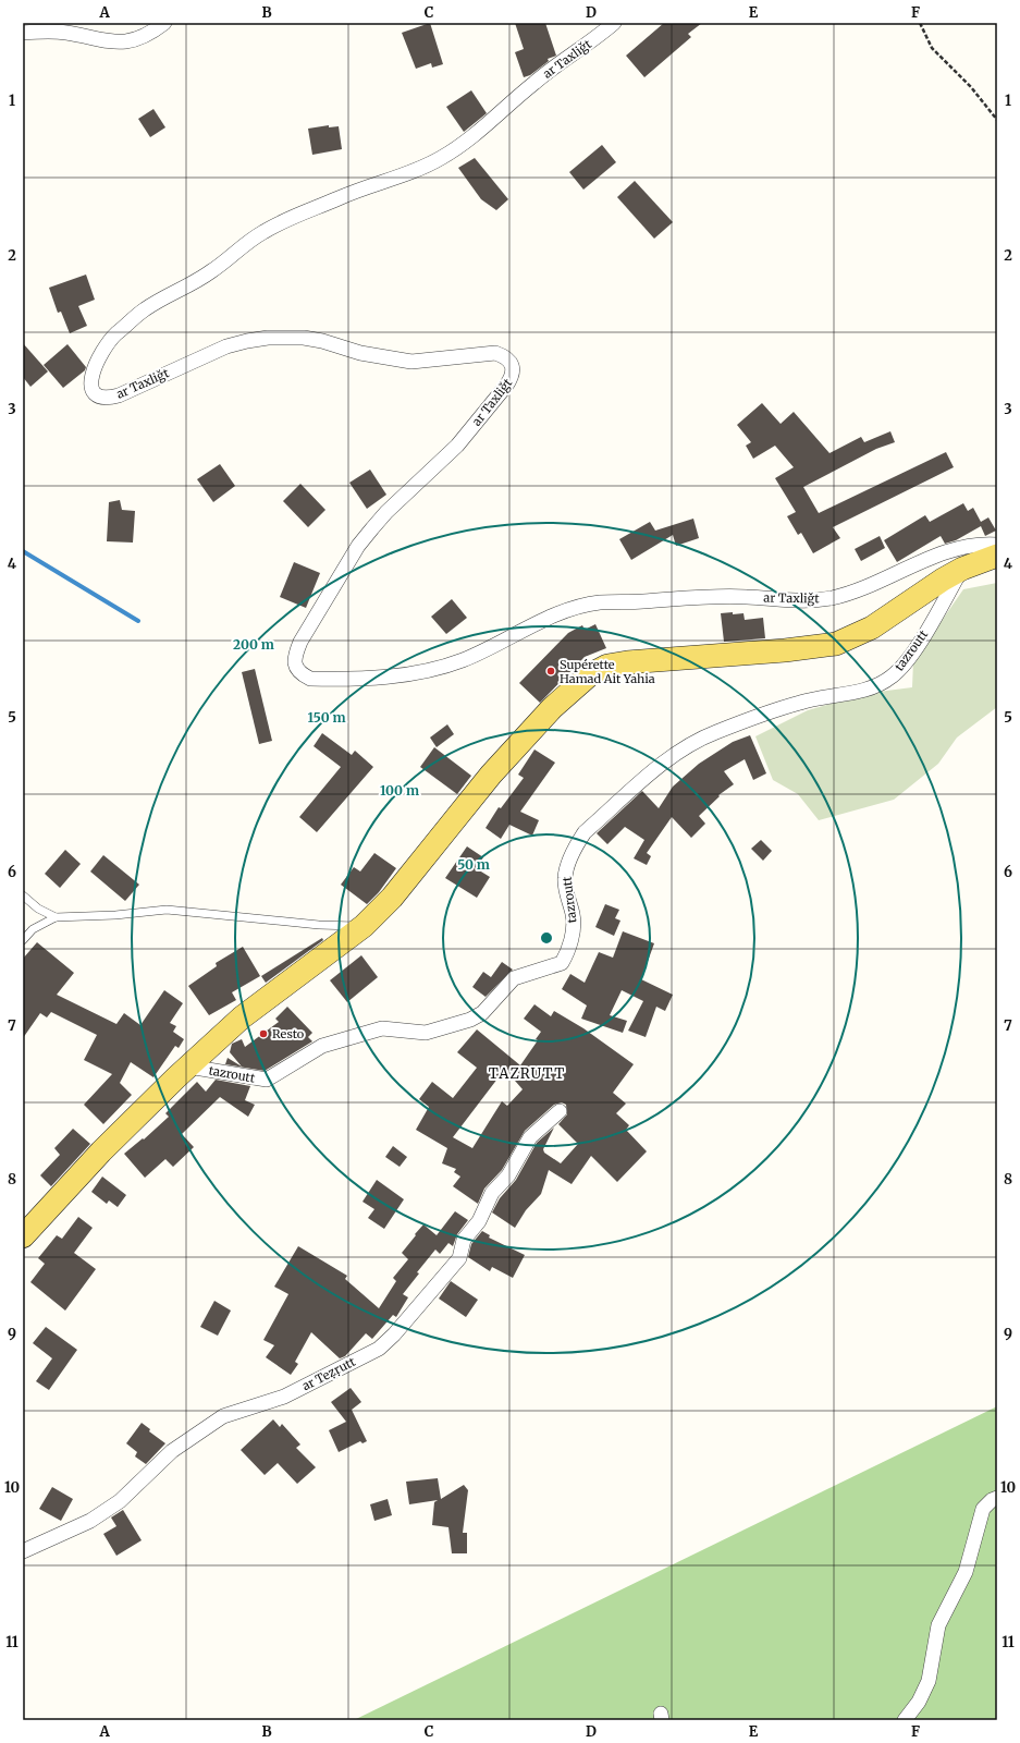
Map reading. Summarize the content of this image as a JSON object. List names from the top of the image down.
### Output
{
  "streets": {
    "street": ["ar Taxliǧt", "tazroutt", "ar Teẓṛutt"]
  },
  "districts": ["TAZRUTT"],
  "places": ["Supérette Hamad Ait Yahia", "Resto"],
  "grid": {
    "columns": [
      "A",
      "B",
      "C",
      "D",
      "E",
      "F"
    ],
    "rows": [
      "1",
      "2",
      "3",
      "4",
      "5",
      "6",
      "7",
      "8",
      "9",
      "10",
      "11"
    ]
  },
  "rings": [
    "200 m",
    "150 m",
    "100 m",
    "50 m"
  ]
}
